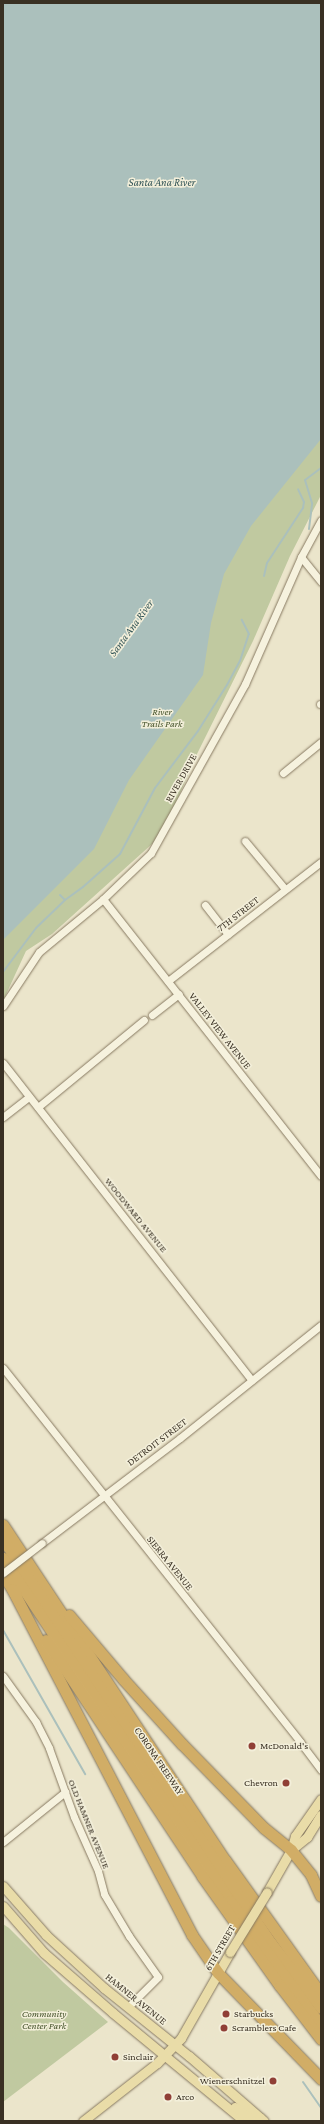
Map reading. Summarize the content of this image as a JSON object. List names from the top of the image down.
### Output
{
  "streets": {
    "highway": ["CORONA FREEWAY"],
    "main road": ["6TH STREET", "HAMNER AVENUE"],
    "street": [
      "RIVER DRIVE",
      "7TH STREET",
      "VALLEY VIEW AVENUE",
      "WOODWARD AVENUE",
      "DETROIT STREET",
      "SIERRA AVENUE",
      "OLD HAMNER AVENUE"
    ]
  },
  "crossings": [
    ["RIVER DRIVE", "VALLEY VIEW AVENUE"],
    ["7TH STREET", "VALLEY VIEW AVENUE"],
    ["WOODWARD AVENUE", "DETROIT STREET"],
    ["DETROIT STREET", "SIERRA AVENUE"],
    ["OLD HAMNER AVENUE", "HAMNER AVENUE"],
    ["6TH STREET", "HAMNER AVENUE"]
  ],
  "water": ["Santa Ana River"],
  "parks": ["River Trails Park", "Community Center Park"],
  "places": [
    "McDonald's",
    "Chevron",
    "Starbucks",
    "Scramblers Cafe",
    "Sinclair",
    "Wienerschnitzel",
    "Arco"
  ]
}
